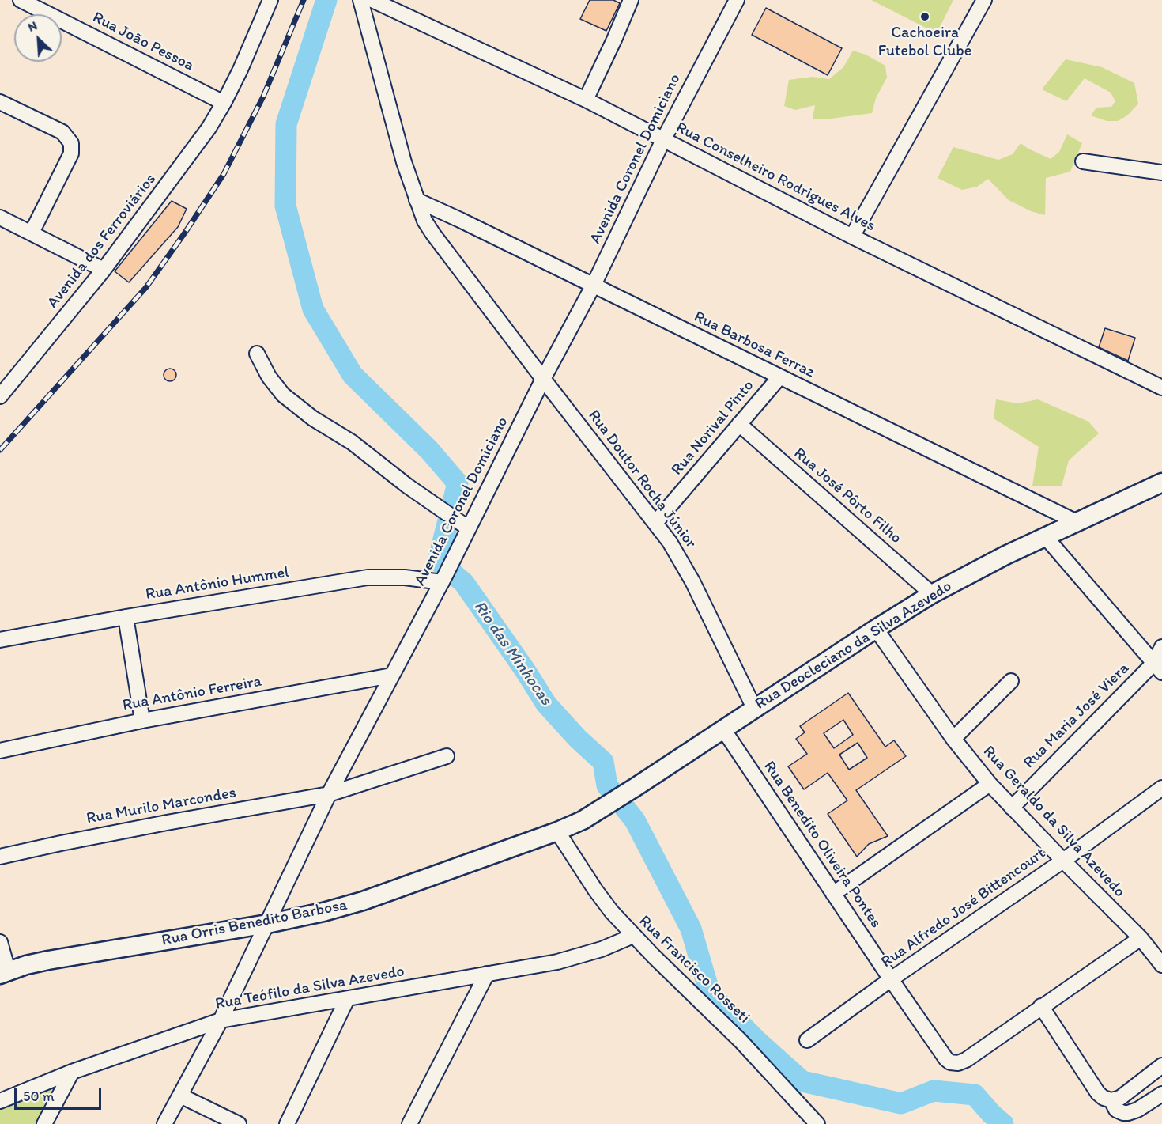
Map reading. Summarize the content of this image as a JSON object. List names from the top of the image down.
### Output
{
  "streets": {
    "main road": ["Rua Deocleciano da Silva Azevedo", "Rua Orris Benedito Barbosa"],
    "street": [
      "Rua João Pessoa",
      "Avenida Coronel Domiciano",
      "Rua Conselheiro Rodrigues Alves",
      "Avenida dos Ferroviários",
      "Rua Barbosa Ferraz",
      "Rua Norival Pinto",
      "Rua Doutor Rocha Júnior",
      "Rua José Pôrto Filho",
      "Rua Antônio Hummel",
      "Rua Antônio Ferreira",
      "Rua Maria José Viera",
      "Rua Murilo Marcondes",
      "Rua Geraldo da Silva Azevedo",
      "Rua Benedito Oliveira Pontes",
      "Rua Alfredo José Bittencourt",
      "Rua Francisco Rosseti",
      "Rua Teófilo da Silva Azevedo"
    ]
  },
  "crossings": [
    ["Rua João Pessoa", "Avenida dos Ferroviários"],
    ["Avenida Coronel Domiciano", "Rua Conselheiro Rodrigues Alves"],
    ["Avenida Coronel Domiciano", "Rua Barbosa Ferraz"],
    ["Avenida Coronel Domiciano", "Rua Doutor Rocha Júnior"],
    ["Avenida Coronel Domiciano", "Rua Antônio Hummel"],
    ["Avenida Coronel Domiciano", "Rua Antônio Ferreira"],
    ["Avenida Coronel Domiciano", "Rua Murilo Marcondes"],
    ["Avenida Coronel Domiciano", "Rua Orris Benedito Barbosa"],
    ["Avenida Coronel Domiciano", "Rua Teófilo da Silva Azevedo"],
    ["Rua Conselheiro Rodrigues Alves", "Rua Doutor Rocha Júnior"],
    ["Rua Barbosa Ferraz", "Rua Norival Pinto"],
    ["Rua Barbosa Ferraz", "Rua Doutor Rocha Júnior"],
    ["Rua Barbosa Ferraz", "Rua Deocleciano da Silva Azevedo"],
    ["Rua Norival Pinto", "Rua Doutor Rocha Júnior"],
    ["Rua Norival Pinto", "Rua José Pôrto Filho"],
    ["Rua Doutor Rocha Júnior", "Rua Deocleciano da Silva Azevedo"],
    ["Rua José Pôrto Filho", "Rua Deocleciano da Silva Azevedo"],
    ["Rua Deocleciano da Silva Azevedo", "Rua Geraldo da Silva Azevedo"],
    ["Rua Deocleciano da Silva Azevedo", "Rua Benedito Oliveira Pontes"],
    ["Rua Deocleciano da Silva Azevedo", "Rua Orris Benedito Barbosa"],
    ["Rua Deocleciano da Silva Azevedo", "Rua Francisco Rosseti"],
    ["Rua Maria José Viera", "Rua Geraldo da Silva Azevedo"],
    ["Rua Geraldo da Silva Azevedo", "Rua Alfredo José Bittencourt"],
    ["Rua Benedito Oliveira Pontes", "Rua Alfredo José Bittencourt"],
    ["Rua Orris Benedito Barbosa", "Rua Francisco Rosseti"],
    ["Rua Francisco Rosseti", "Rua Teófilo da Silva Azevedo"]
  ],
  "water": ["Rio das Minhocas"],
  "places": ["Cachoeira Futebol Clube"],
  "scale_bar": "50 m",
  "north": "top left"
}
